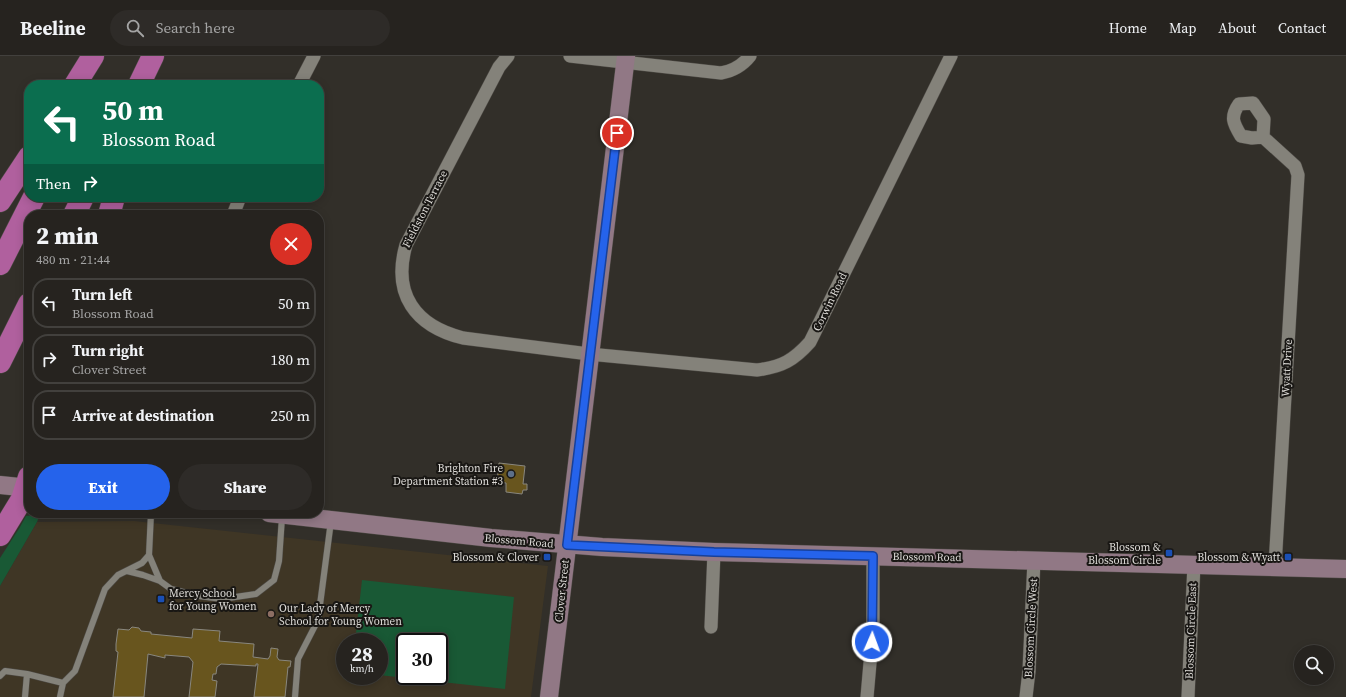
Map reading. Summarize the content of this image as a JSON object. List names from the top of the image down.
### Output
{
  "streets": {
    "street": [
      "Fieldston Terrace",
      "Corwin Road",
      "Wyatt Drive",
      "Blossom Road",
      "Clover Street",
      "Blossom Circle West",
      "Blossom Circle East"
    ]
  },
  "crossings": [
    ["Fieldston Terrace", "Corwin Road"],
    ["Fieldston Terrace", "Clover Street"],
    ["Corwin Road", "Clover Street"],
    ["Wyatt Drive", "Blossom Road"],
    ["Blossom Road", "Clover Street"],
    ["Blossom Road", "Blossom Circle West"],
    ["Blossom Road", "Blossom Circle East"]
  ],
  "places": {
    "other": ["Brighton Fire Department Station #3", "Our Lady of Mercy School for Young Women"],
    "transit": [
      "Blossom & Blossom Circle",
      "Blossom & Clover",
      "Blossom & Wyatt",
      "Mercy School for Young Women"
    ]
  },
  "page": {
    "header": "Beeline",
    "search": "Search here",
    "nav": [
      "Home",
      "Map",
      "About",
      "Contact"
    ],
    "turn": ["50 m", "Blossom Road"],
    "then": "Then",
    "heading": ["2 min", "480 m · 21:44"],
    "list": [
      {
        "name": "Turn left",
        "note": "Blossom Road",
        "value": "50 m"
      },
      {
        "name": "Turn right",
        "note": "Clover Street",
        "value": "180 m"
      },
      {
        "name": "Arrive at destination",
        "value": "250 m"
      }
    ],
    "buttons": ["Exit", "Share"],
    "speed": "28 km/h",
    "limit": "30"
  }
}
